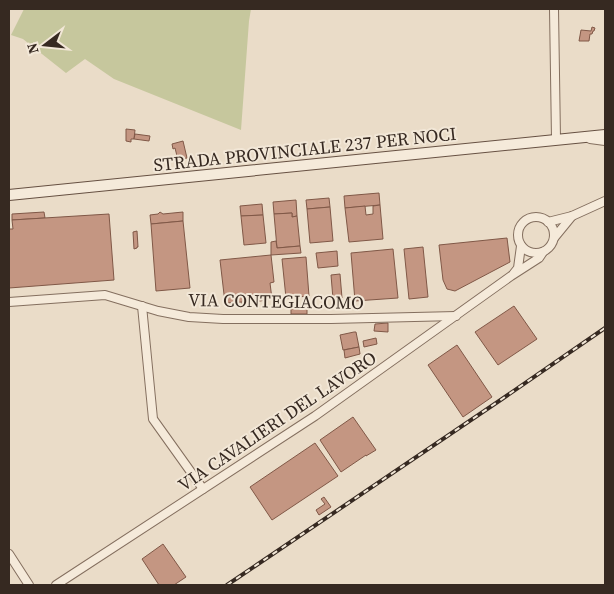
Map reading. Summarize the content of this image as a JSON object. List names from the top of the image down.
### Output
{
  "streets": {
    "main road": ["STRADA PROVINCIALE 237 PER NOCI"],
    "street": ["VIA CONTEGIACOMO", "VIA CAVALIERI DEL LAVORO"]
  },
  "crossings": [
    ["VIA CONTEGIACOMO", "VIA CAVALIERI DEL LAVORO"]
  ],
  "north": "left"
}
